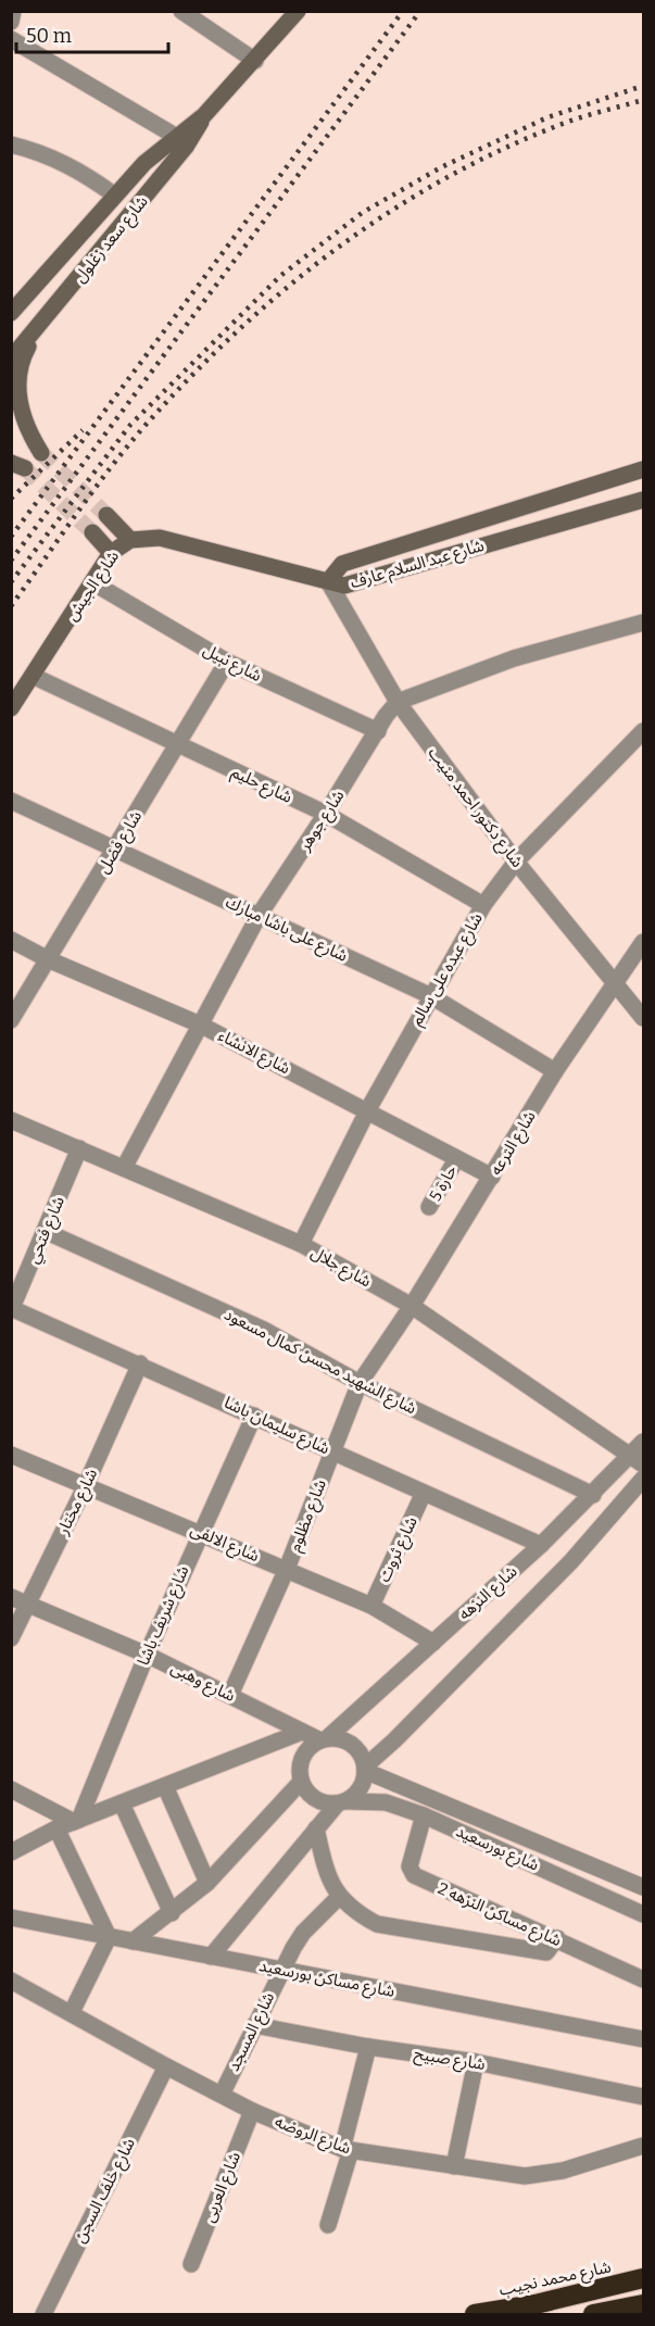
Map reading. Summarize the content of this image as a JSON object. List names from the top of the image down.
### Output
{
  "streets": {
    "highway": ["شارع محمد نجيب"],
    "main road": ["شارع سعد زغلول", "شارع عبد السلام عارف", "شارع الجيش"],
    "street": [
      "شارع نبيل",
      "شارع حليم",
      "شارع دكتور احمد منيب",
      "شارع جوهر",
      "شارع فضل",
      "شارع على باشا مبارك",
      "شارع عبده على سالم",
      "شارع الانشاء",
      "شارع الترعه",
      "حارة 5",
      "شارع فتحي",
      "شارع جلال",
      "شارع الشهيد محسن كمال مسعود",
      "شارع سليمان باشا",
      "شارع مختار",
      "شارع مظلوم",
      "شارع الالفى",
      "شارع ثروت",
      "شارع النزهه",
      "شارع شريف باشا",
      "شارع وهبى",
      "شارع بورسعيد",
      "شارع مساكن النزهه 2",
      "شارع مساكن بورسعيد",
      "شارع المسجد",
      "شارع صبيح",
      "شارع الروضه",
      "شارع العربى",
      "شارع خلف السجن"
    ]
  },
  "crossings": [
    ["شارع عبد السلام عارف", "شارع الجيش"],
    ["شارع عبد السلام عارف", "شارع دكتور احمد منيب"],
    ["شارع الجيش", "شارع نبيل"],
    ["شارع الجيش", "شارع حليم"],
    ["شارع الجيش", "شارع دكتور احمد منيب"],
    ["شارع نبيل", "شارع جوهر"],
    ["شارع نبيل", "شارع فضل"],
    ["شارع حليم", "شارع جوهر"],
    ["شارع حليم", "شارع فضل"],
    ["شارع حليم", "شارع عبده على سالم"],
    ["شارع دكتور احمد منيب", "شارع جوهر"],
    ["شارع دكتور احمد منيب", "شارع عبده على سالم"],
    ["شارع دكتور احمد منيب", "شارع الترعه"],
    ["شارع جوهر", "شارع على باشا مبارك"],
    ["شارع جوهر", "شارع الانشاء"],
    ["شارع جوهر", "شارع جلال"],
    ["شارع فضل", "شارع على باشا مبارك"],
    ["شارع فضل", "شارع الانشاء"],
    ["شارع على باشا مبارك", "شارع عبده على سالم"],
    ["شارع على باشا مبارك", "شارع الترعه"],
    ["شارع عبده على سالم", "شارع الانشاء"],
    ["شارع عبده على سالم", "شارع جلال"],
    ["شارع الانشاء", "شارع الترعه"],
    ["شارع الانشاء", "حارة 5"],
    ["شارع الترعه", "شارع جلال"],
    ["شارع الترعه", "شارع مظلوم"],
    ["شارع فتحي", "شارع جلال"],
    ["شارع فتحي", "شارع الشهيد محسن كمال مسعود"],
    ["شارع فتحي", "شارع سليمان باشا"],
    ["شارع جلال", "شارع مظلوم"],
    ["شارع جلال", "شارع النزهه"],
    ["شارع الشهيد محسن كمال مسعود", "شارع مظلوم"],
    ["شارع الشهيد محسن كمال مسعود", "شارع النزهه"],
    ["شارع سليمان باشا", "شارع مختار"],
    ["شارع سليمان باشا", "شارع مظلوم"],
    ["شارع سليمان باشا", "شارع ثروت"],
    ["شارع سليمان باشا", "شارع النزهه"],
    ["شارع سليمان باشا", "شارع شريف باشا"],
    ["شارع مختار", "شارع الالفى"],
    ["شارع مختار", "شارع وهبى"],
    ["شارع مظلوم", "شارع الالفى"],
    ["شارع مظلوم", "شارع وهبى"],
    ["شارع الالفى", "شارع ثروت"],
    ["شارع الالفى", "شارع النزهه"],
    ["شارع الالفى", "شارع شريف باشا"],
    ["شارع النزهه", "شارع وهبى"],
    ["شارع النزهه", "شارع بورسعيد"],
    ["شارع شريف باشا", "شارع وهبى"],
    ["شارع وهبى", "شارع بورسعيد"],
    ["شارع بورسعيد", "شارع مساكن النزهه 2"],
    ["شارع مساكن بورسعيد", "شارع المسجد"],
    ["شارع المسجد", "شارع صبيح"],
    ["شارع المسجد", "شارع الروضه"],
    ["شارع الروضه", "شارع العربى"],
    ["شارع الروضه", "شارع خلف السجن"]
  ],
  "scale_bar": "50 m"
}
